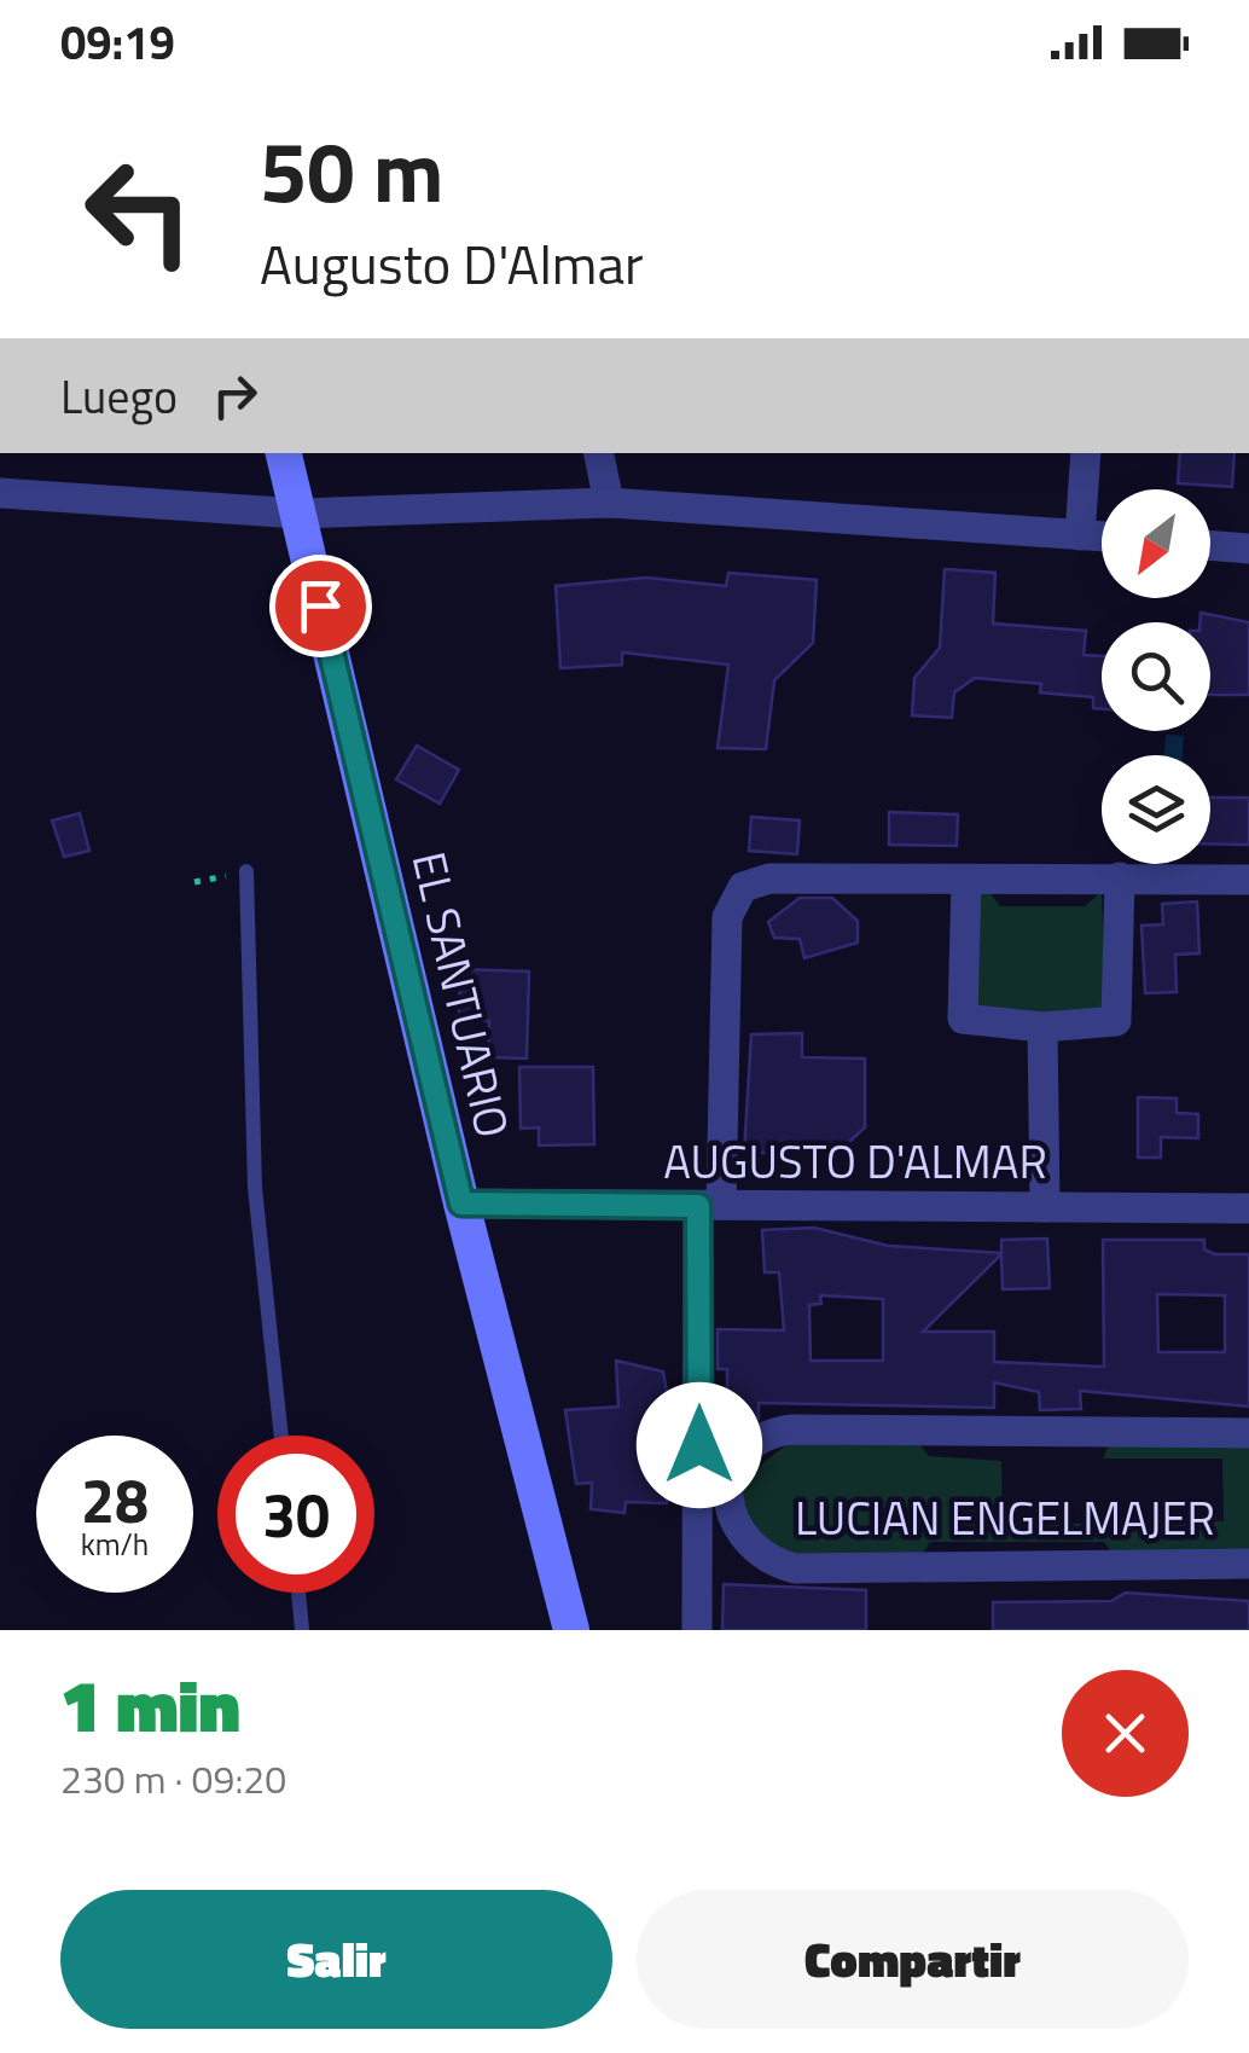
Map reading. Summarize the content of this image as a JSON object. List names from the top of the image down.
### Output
{
  "streets": {
    "street": ["EL SANTUARIO", "AUGUSTO D'ALMAR", "LUCIAN ENGELMAJER"]
  },
  "crossings": [
    ["EL SANTUARIO", "AUGUSTO D'ALMAR"]
  ],
  "north": "bottom left",
  "page": {
    "status": "09:19",
    "turn": ["50 m", "Augusto D'Almar"],
    "then": "Luego",
    "speed": "28 km/h",
    "limit": "30",
    "heading": ["1 min", "230 m · 09:20"],
    "buttons": ["Salir", "Compartir"]
  }
}
